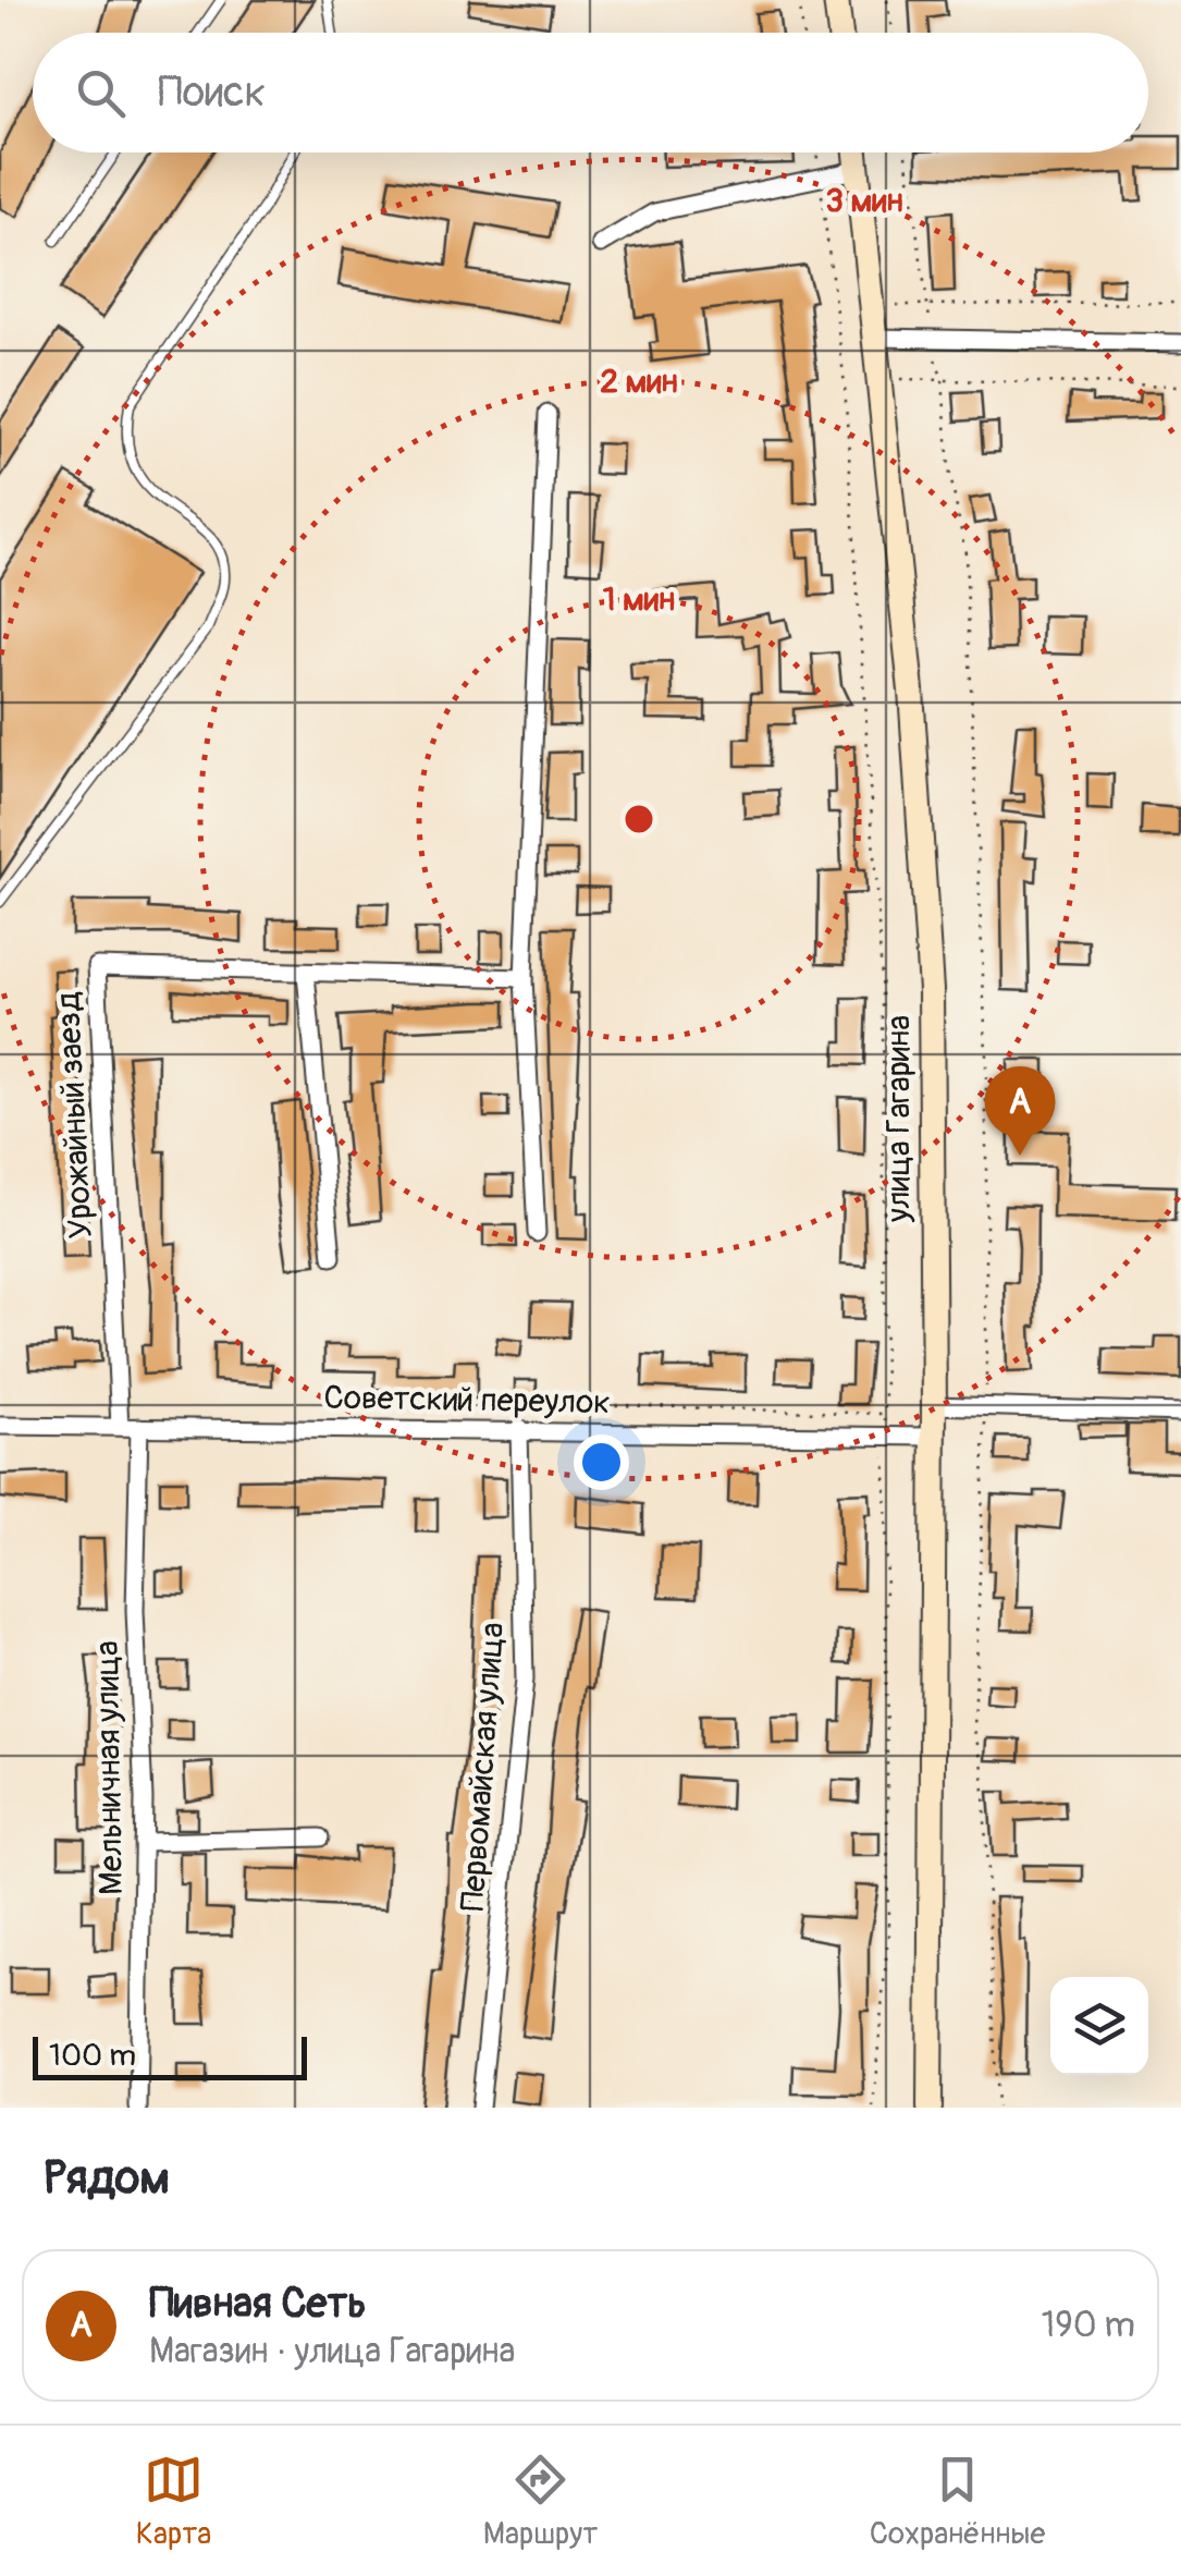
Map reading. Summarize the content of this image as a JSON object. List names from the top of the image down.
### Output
{
  "streets": {
    "main road": ["улица Гагарина"],
    "street": [
      "Урожайный заезд",
      "Советский переулок",
      "Первомайская улица",
      "Мельничная улица"
    ]
  },
  "crossings": [
    ["Урожайный заезд", "Советский переулок"],
    ["улица Гагарина", "Советский переулок"],
    ["Советский переулок", "Первомайская улица"],
    ["Советский переулок", "Мельничная улица"]
  ],
  "scale_bar": "100 m",
  "page": {
    "search": "Поиск",
    "pins": "A",
    "scale": "100 m",
    "heading": "Рядом",
    "list": [
      {
        "mark": "A",
        "name": "Пивная Сеть",
        "note": "Магазин · улица Гагарина",
        "value": "190 m"
      }
    ],
    "nav": ["Карта", "Маршрут", "Сохранённые"]
  },
  "rings": ["3 мин", "2 мин", "1 мин"]
}
